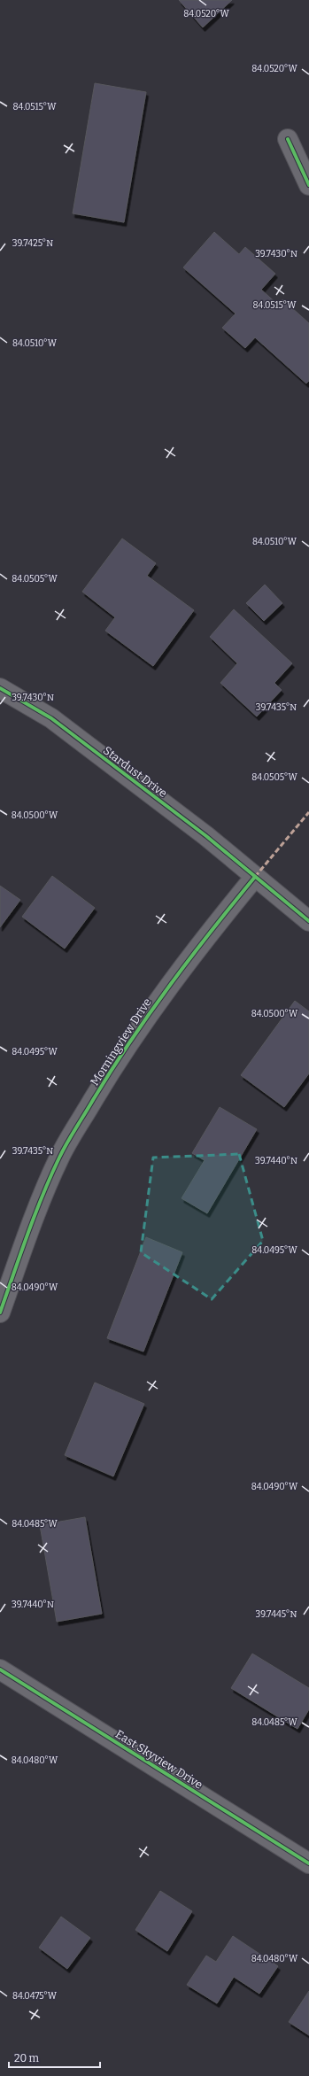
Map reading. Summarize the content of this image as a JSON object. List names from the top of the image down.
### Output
{
  "streets": {
    "street": ["Stardust Drive", "Morningview Drive", "East Skyview Drive"]
  },
  "crossings": [
    ["Stardust Drive", "Morningview Drive"]
  ],
  "scale_bar": "20 m",
  "coordinates": [
    "84.0520°W",
    "84.0515°W",
    "39.7425°N",
    "39.7430°N",
    "84.0510°W",
    "84.0505°W",
    "39.7435°N",
    "84.0500°W",
    "84.0495°W",
    "39.7440°N",
    "84.0490°W",
    "84.0485°W",
    "39.7445°N",
    "84.0480°W",
    "84.0475°W"
  ]
}
